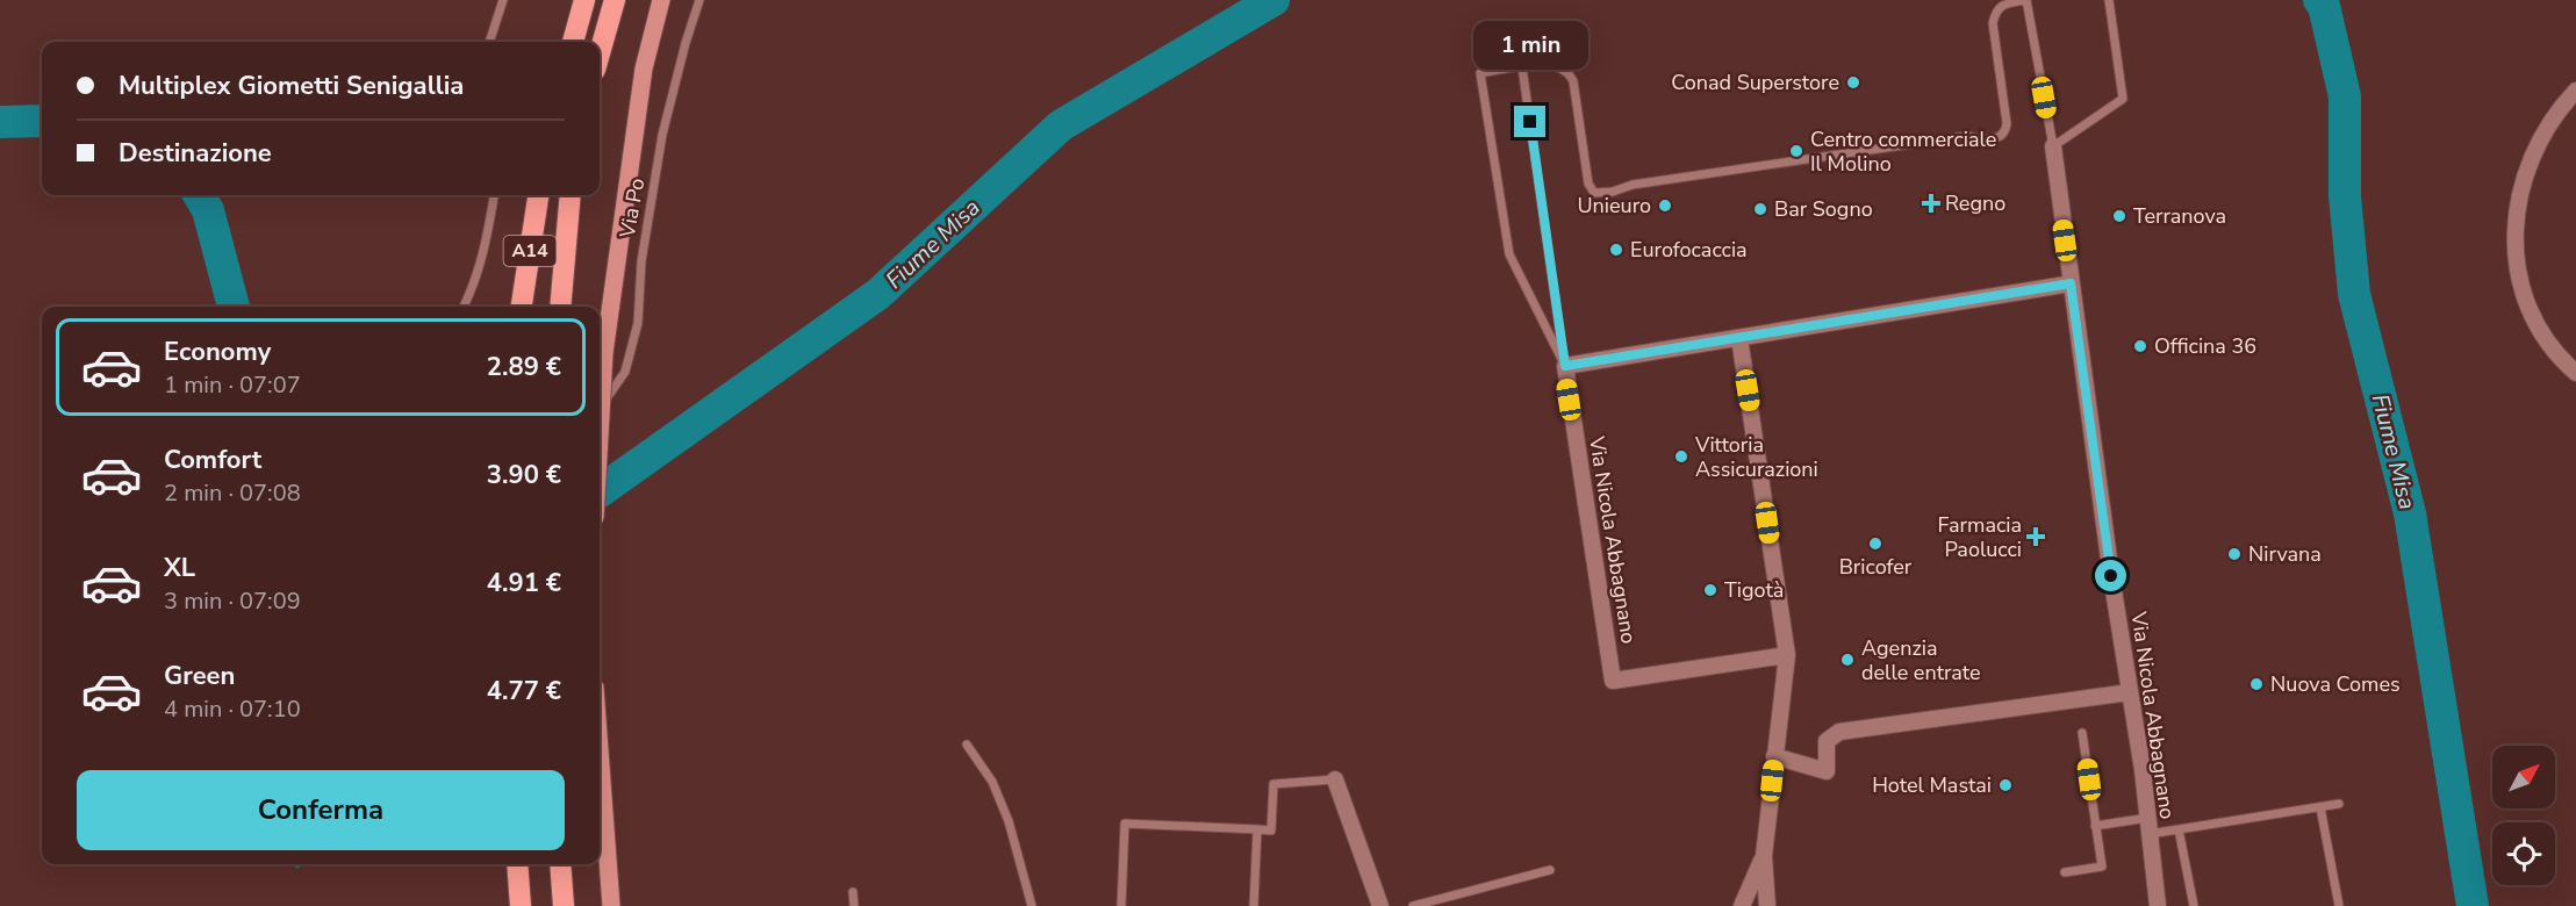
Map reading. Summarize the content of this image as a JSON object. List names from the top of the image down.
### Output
{
  "streets": {
    "highway": ["A14"],
    "street": ["Via Nicola Abbagnano"],
    "lane": ["Via Po"]
  },
  "water": ["Fiume Misa"],
  "places": {
    "other": [
      "Conad Superstore",
      "Centro commerciale Il Molino",
      "Unieuro",
      "Bar Sogno",
      "Terranova",
      "Eurofocaccia",
      "Officina 36",
      "Vittoria Assicurazioni",
      "Bricofer",
      "Nirvana",
      "Tigotà",
      "Agenzia delle entrate",
      "Nuova Comes",
      "Hotel Mastai"
    ],
    "health": ["Regno", "Farmacia Paolucci"]
  },
  "north": "top right",
  "page": {
    "bubble": "1 min",
    "banner": ["Multiplex Giometti Senigallia", "Destinazione"],
    "list": [
      {
        "name": "Economy",
        "note": "1 min · 07:07",
        "value": "2.89 €"
      },
      {
        "name": "Comfort",
        "note": "2 min · 07:08",
        "value": "3.90 €"
      },
      {
        "name": "XL",
        "note": "3 min · 07:09",
        "value": "4.91 €"
      },
      {
        "name": "Green",
        "note": "4 min · 07:10",
        "value": "4.77 €"
      }
    ],
    "buttons": "Conferma"
  }
}
